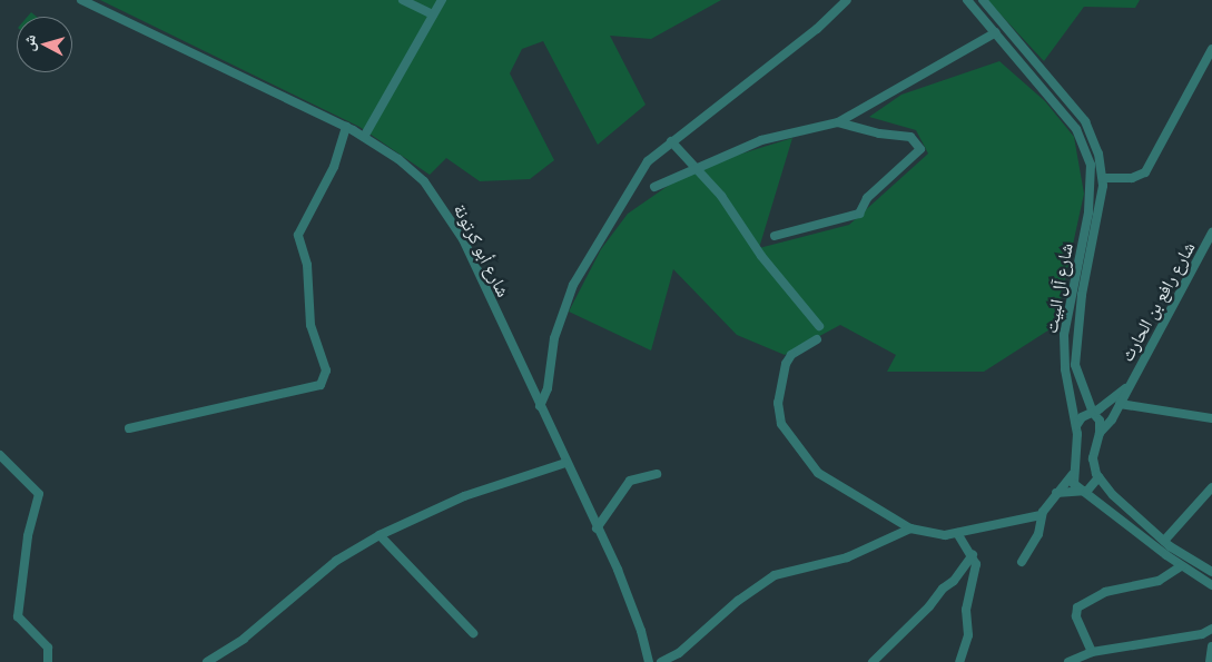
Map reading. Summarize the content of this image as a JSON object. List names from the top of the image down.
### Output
{
  "streets": {
    "street": ["شارع أبو كرتونة", "شارع آل البيت", "شارع رافع بن الحارث"]
  },
  "crossings": [
    ["شارع آل البيت", "شارع رافع بن الحارث"]
  ],
  "north": "left"
}
